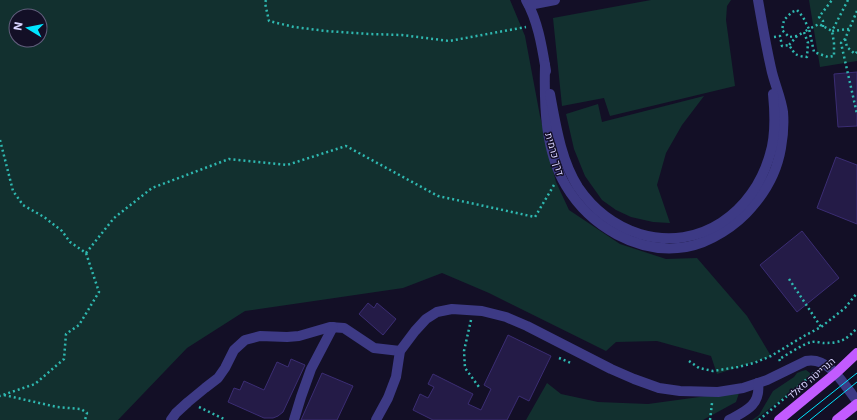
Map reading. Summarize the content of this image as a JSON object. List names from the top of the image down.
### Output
{
  "streets": {
    "main road": ["הנרייטה סאלד"],
    "street": ["דרך כרמית"]
  },
  "north": "left"
}
